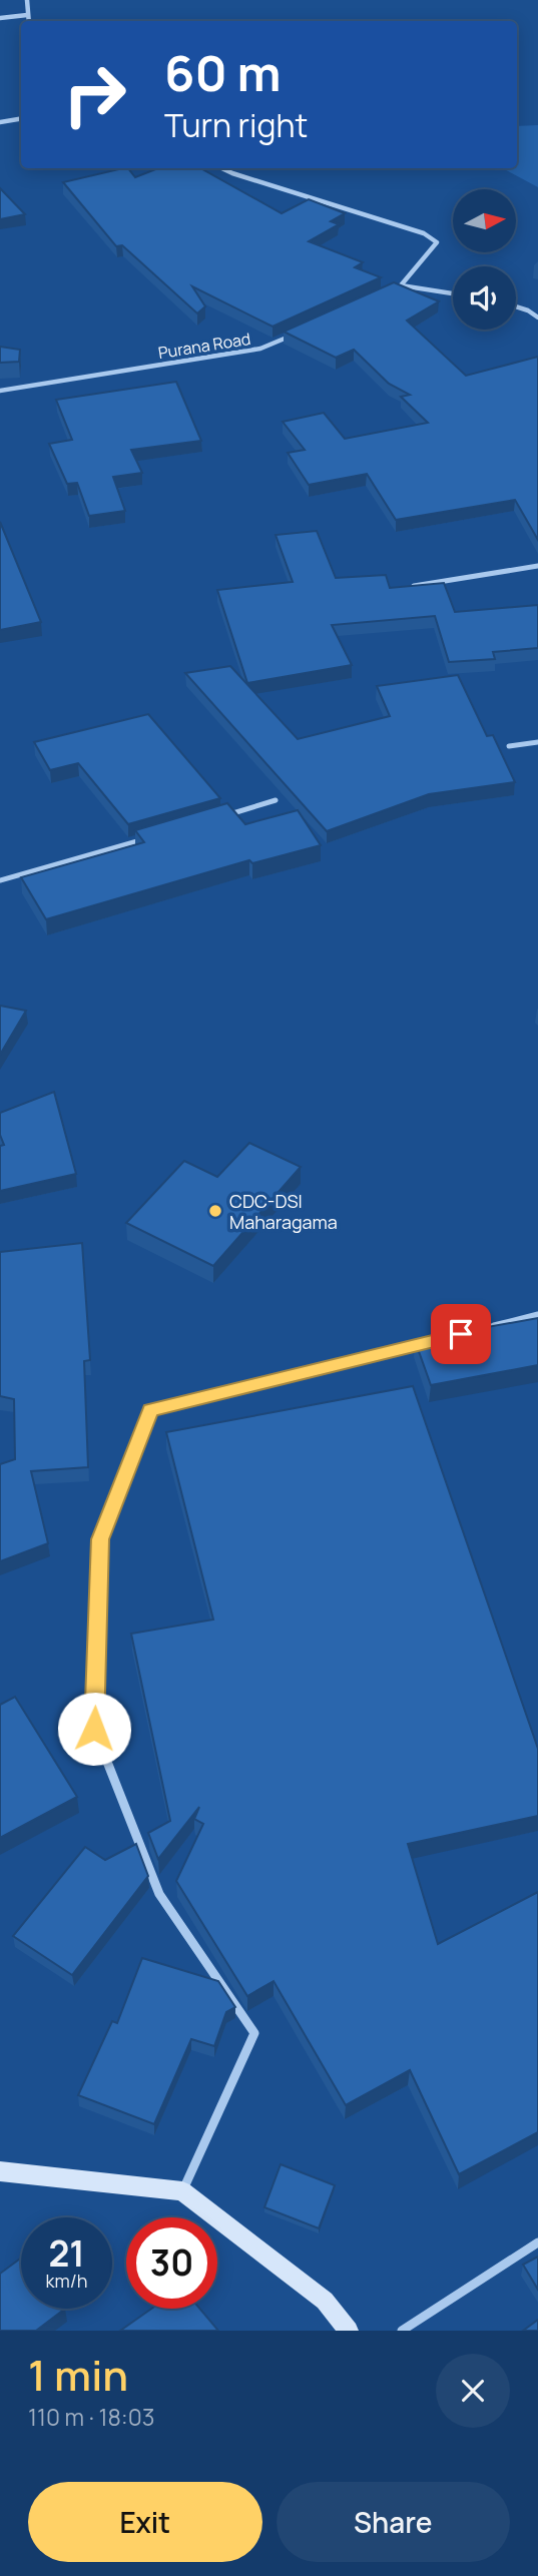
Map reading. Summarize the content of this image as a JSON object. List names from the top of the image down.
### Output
{
  "streets": {
    "street": ["Purana Road"]
  },
  "places": ["CDC-DSI Maharagama"],
  "north": "right",
  "page": {
    "turn": ["60 m", "Turn right"],
    "speed": "21 km/h",
    "limit": "30",
    "heading": ["1 min", "110 m · 18:03"],
    "buttons": ["Exit", "Share"]
  }
}
